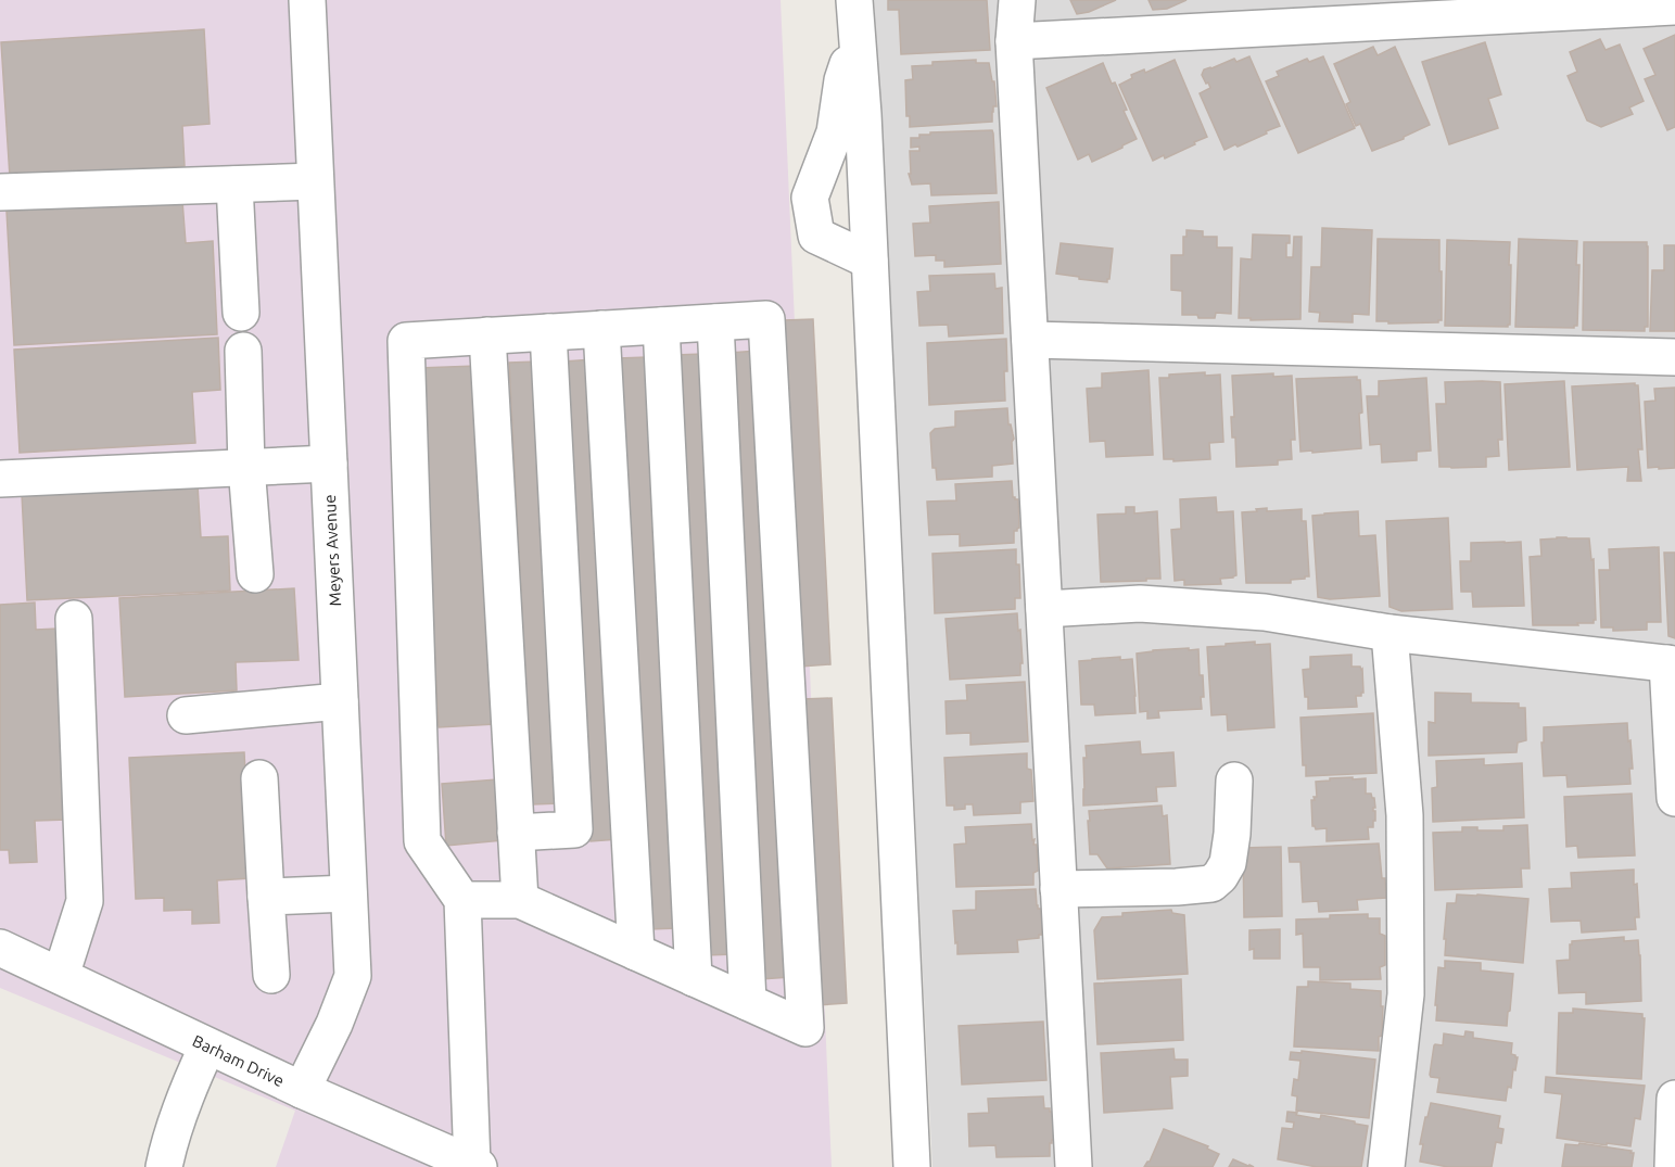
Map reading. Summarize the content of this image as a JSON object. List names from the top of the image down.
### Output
{
  "streets": {
    "street": ["Meyers Avenue", "Barham Drive"]
  },
  "crossings": [
    ["Meyers Avenue", "Barham Drive"]
  ]
}
